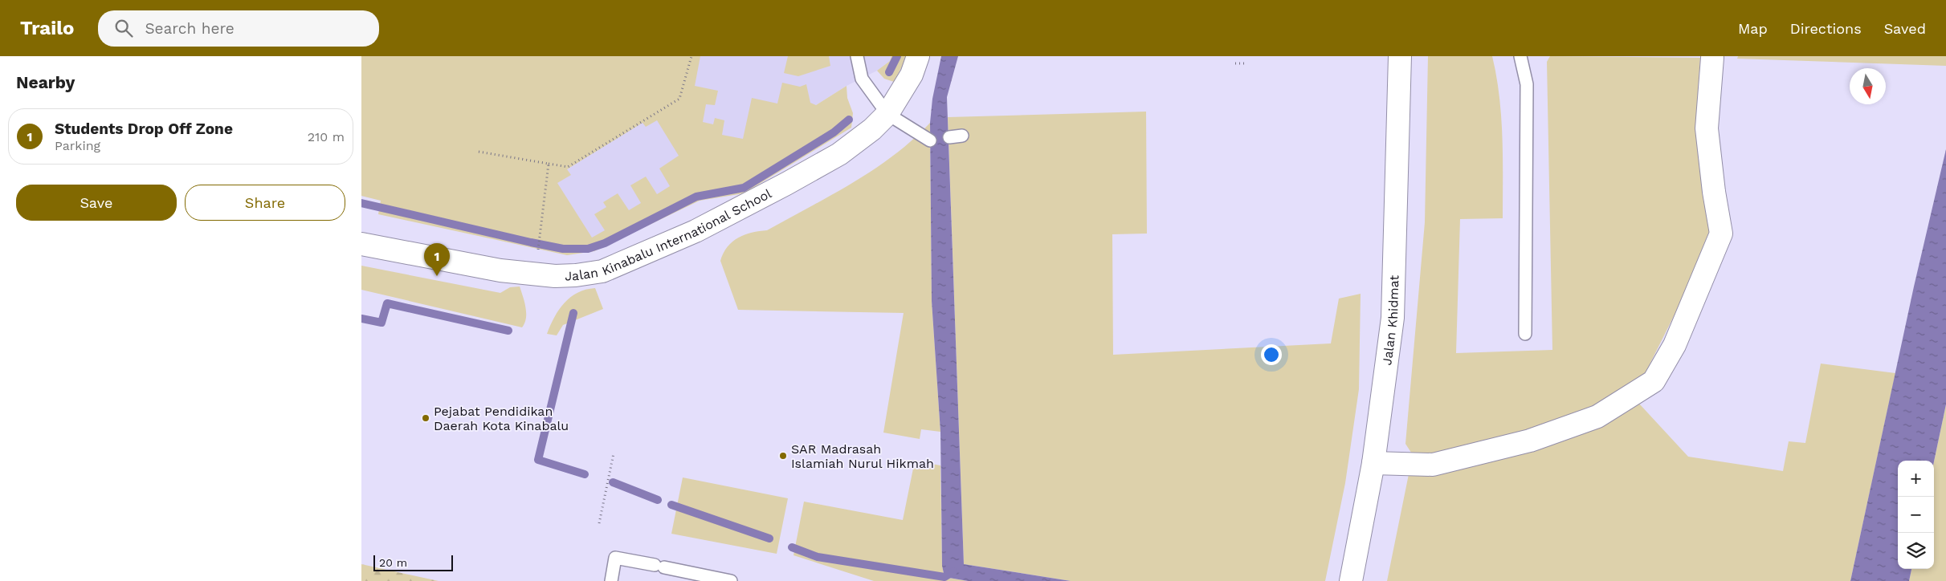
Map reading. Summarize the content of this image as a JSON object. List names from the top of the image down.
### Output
{
  "streets": {
    "street": ["Jalan Kinabalu International School", "Jalan Khidmat"]
  },
  "places": ["Pejabat Pendidikan Daerah Kota Kinabalu", "SAR Madrasah Islamiah Nurul Hikmah"],
  "scale_bar": "20 m",
  "north": "bottom",
  "page": {
    "header": "Trailo",
    "search": "Search here",
    "nav": ["Map", "Directions", "Saved"],
    "heading": "Nearby",
    "list": [
      {
        "mark": "1",
        "name": "Students Drop Off Zone",
        "note": "Parking",
        "value": "210 m"
      }
    ],
    "buttons": ["Save", "Share"],
    "pins": "1",
    "map_buttons": ["+", "−"],
    "scale": "20 m"
  }
}
